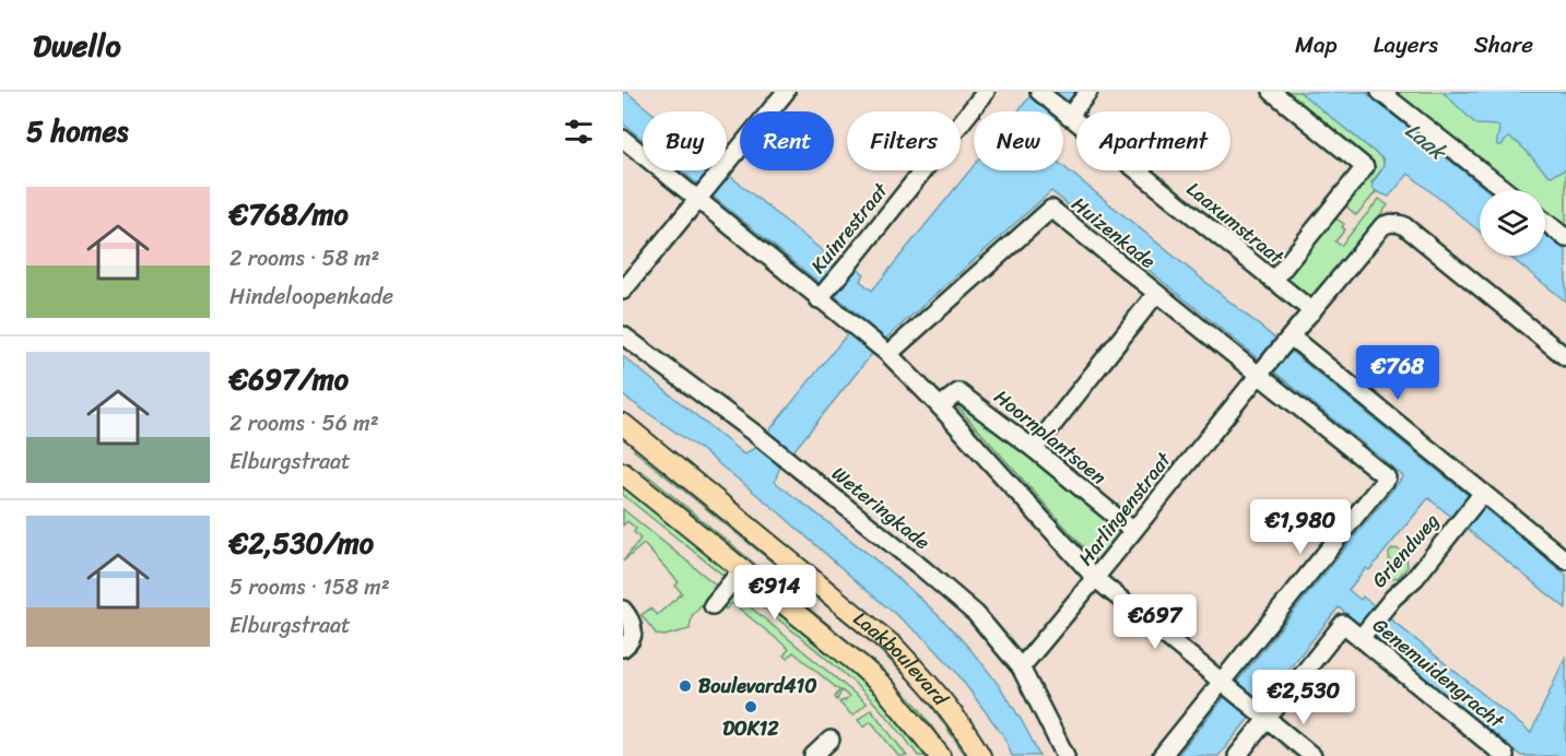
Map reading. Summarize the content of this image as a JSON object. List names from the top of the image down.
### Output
{
  "streets": {
    "main road": ["Laakboulevard"],
    "street": [
      "Laaxumstraat",
      "Kuinrestraat",
      "Huizenkade",
      "Hoornplantsoen",
      "Weteringkade",
      "Harlingenstraat",
      "Griendweg",
      "Genemuidengracht"
    ]
  },
  "crossings": [
    ["Laaxumstraat", "Harlingenstraat"],
    ["Huizenkade", "Harlingenstraat"],
    ["Hoornplantsoen", "Harlingenstraat"],
    ["Weteringkade", "Harlingenstraat"],
    ["Griendweg", "Genemuidengracht"]
  ],
  "water": ["Laak"],
  "places": ["Boulevard410", "DOK12"],
  "page": {
    "header": "Dwello",
    "nav": ["Map", "Layers", "Share"],
    "heading": "5 homes",
    "chip": [
      "Buy",
      "Rent",
      "Filters",
      "New",
      "Apartment"
    ],
    "list": [
      {
        "name": "€768/mo",
        "note": "2 rooms · 58 m² · Hindeloopenkade"
      },
      {
        "name": "€697/mo",
        "note": "2 rooms · 56 m² · Elburgstraat"
      },
      {
        "name": "€2,530/mo",
        "note": "5 rooms · 158 m² · Elburgstraat"
      }
    ],
    "price": [
      "€768",
      "€1,980",
      "€914",
      "€697",
      "€2,530"
    ]
  }
}
